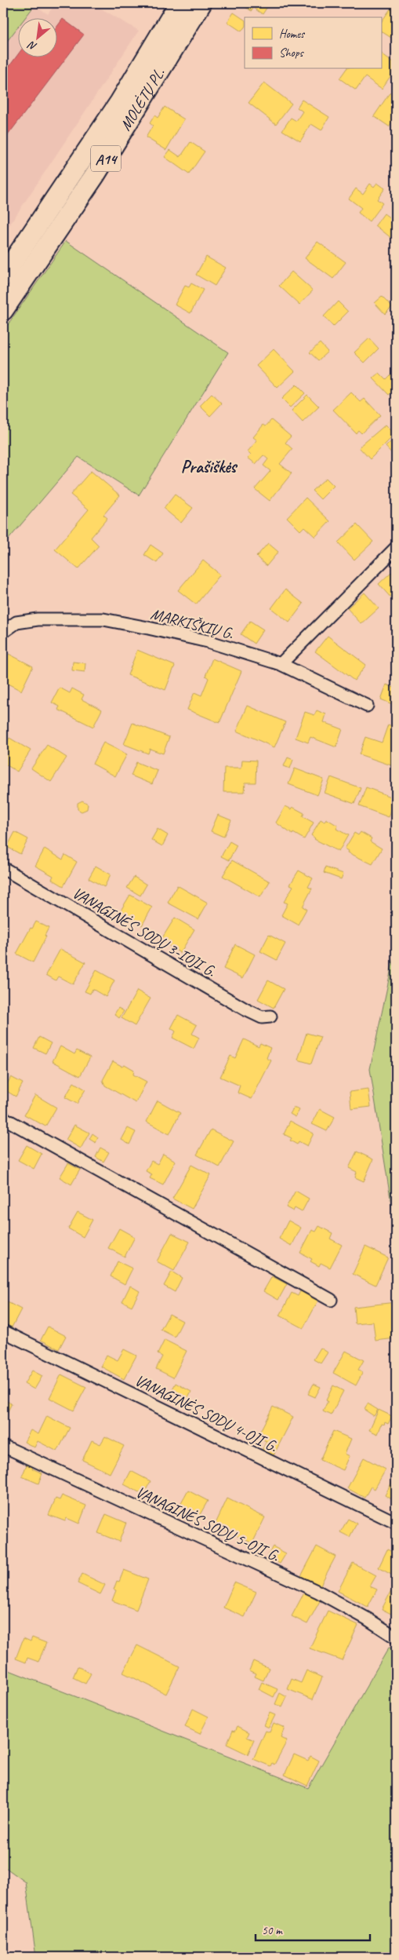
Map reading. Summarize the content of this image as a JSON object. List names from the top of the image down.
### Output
{
  "streets": {
    "highway": ["MOLĖTŲ PL.", "A14"],
    "street": [
      "MARKIŠKIŲ G.",
      "VANAGINĖS SODŲ 3-IOJI G.",
      "VANAGINĖS SODŲ 4-OJI G.",
      "VANAGINĖS SODŲ 5-OJI G."
    ]
  },
  "districts": ["Prašiškės"],
  "legend": ["Homes", "Shops"],
  "scale_bar": "50 m",
  "north": "bottom left"
}
